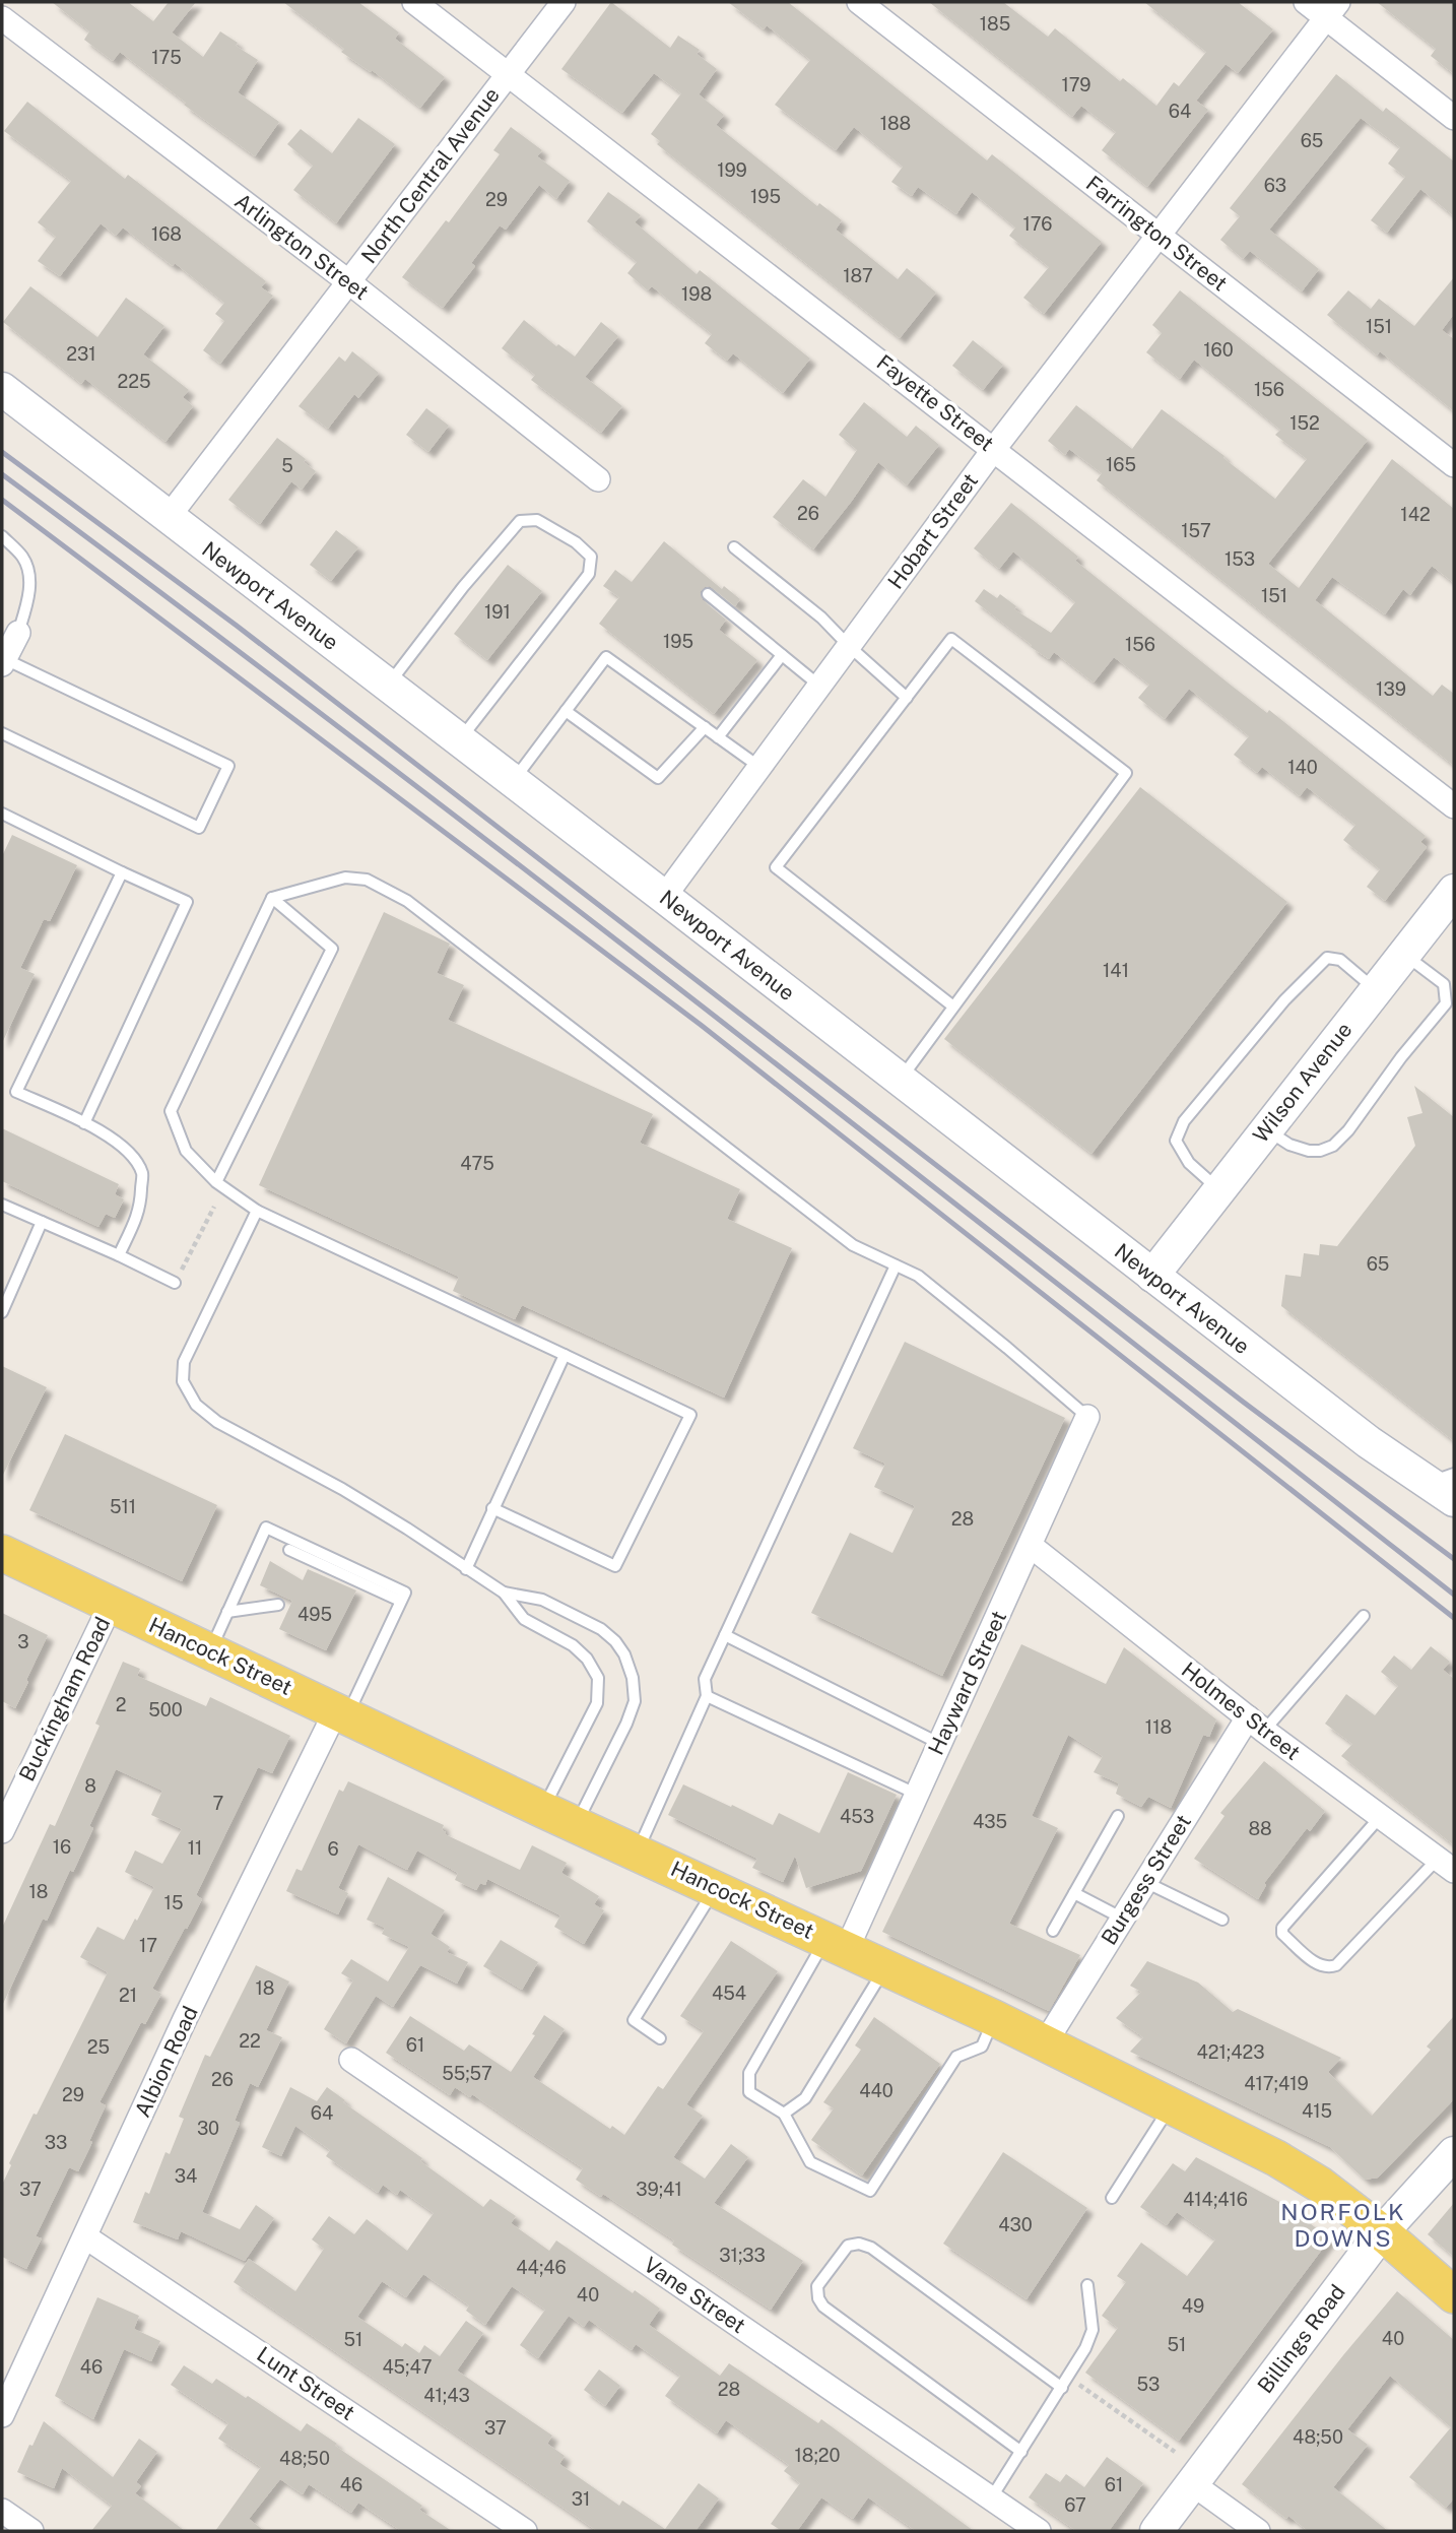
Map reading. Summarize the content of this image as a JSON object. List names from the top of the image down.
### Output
{
  "streets": {
    "main road": [
      "Newport Avenue",
      "Wilson Avenue",
      "Hancock Street",
      "Billings Road"
    ],
    "street": [
      "North Central Avenue",
      "Farrington Street",
      "Arlington Street",
      "Fayette Street",
      "Hobart Street",
      "Hayward Street",
      "Buckingham Road",
      "Holmes Street",
      "Burgess Street",
      "Albion Road",
      "Vane Street",
      "Lunt Street"
    ]
  },
  "crossings": [
    ["North Central Avenue", "Arlington Street"],
    ["North Central Avenue", "Fayette Street"],
    ["North Central Avenue", "Newport Avenue"],
    ["Farrington Street", "Hobart Street"],
    ["Fayette Street", "Hobart Street"],
    ["Hobart Street", "Newport Avenue"],
    ["Newport Avenue", "Wilson Avenue"],
    ["Hancock Street", "Hayward Street"],
    ["Hancock Street", "Buckingham Road"],
    ["Hancock Street", "Burgess Street"],
    ["Hancock Street", "Albion Road"],
    ["Hancock Street", "Billings Road"],
    ["Hayward Street", "Holmes Street"],
    ["Holmes Street", "Burgess Street"],
    ["Albion Road", "Lunt Street"]
  ],
  "districts": ["NORFOLK DOWNS"],
  "house_numbers": [
    "185",
    "175",
    "179",
    "64",
    "188",
    "65",
    "199",
    "63",
    "195",
    "29",
    "176",
    "168",
    "187",
    "198",
    "151",
    "160",
    "231",
    "225",
    "156",
    "152",
    "165",
    "5",
    "26",
    "142",
    "157",
    "153",
    "151",
    "191",
    "195",
    "156",
    "139",
    "140",
    "141",
    "475",
    "65",
    "511",
    "28",
    "495",
    "3",
    "2",
    "500",
    "118",
    "8",
    "7",
    "453",
    "435",
    "88",
    "16",
    "11",
    "6",
    "18",
    "15",
    "17",
    "18",
    "454",
    "21",
    "22",
    "61",
    "25",
    "421;423",
    "55;57",
    "26",
    "417;419",
    "440",
    "29",
    "415",
    "64",
    "30",
    "33",
    "34",
    "37",
    "39;41",
    "414;416",
    "430",
    "31;33",
    "44;46",
    "40",
    "49",
    "40",
    "51",
    "51",
    "46",
    "45;47",
    "53",
    "28",
    "41;43",
    "37",
    "48;50",
    "18;20",
    "48;50",
    "46",
    "61",
    "31",
    "67"
  ]
}
